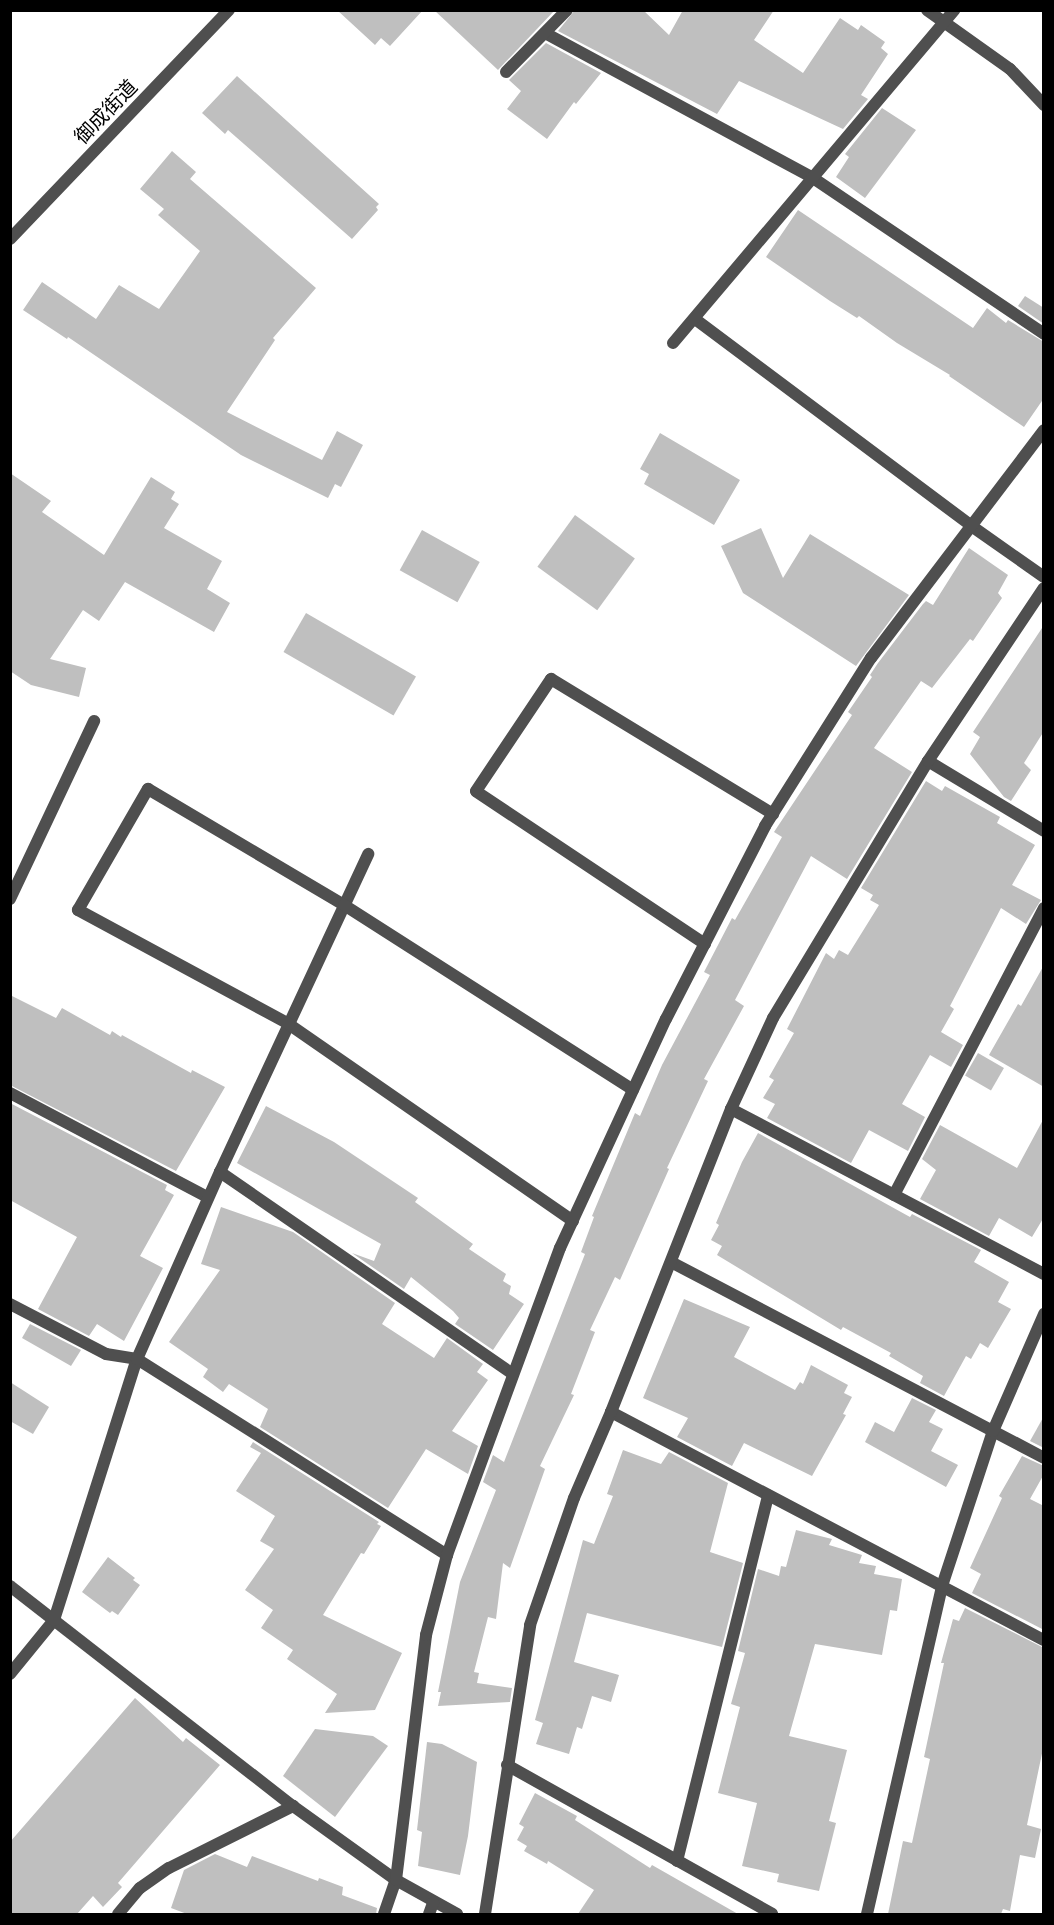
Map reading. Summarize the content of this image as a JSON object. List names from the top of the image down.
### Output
{
  "streets": {
    "street": ["御成街道"]
  }
}
